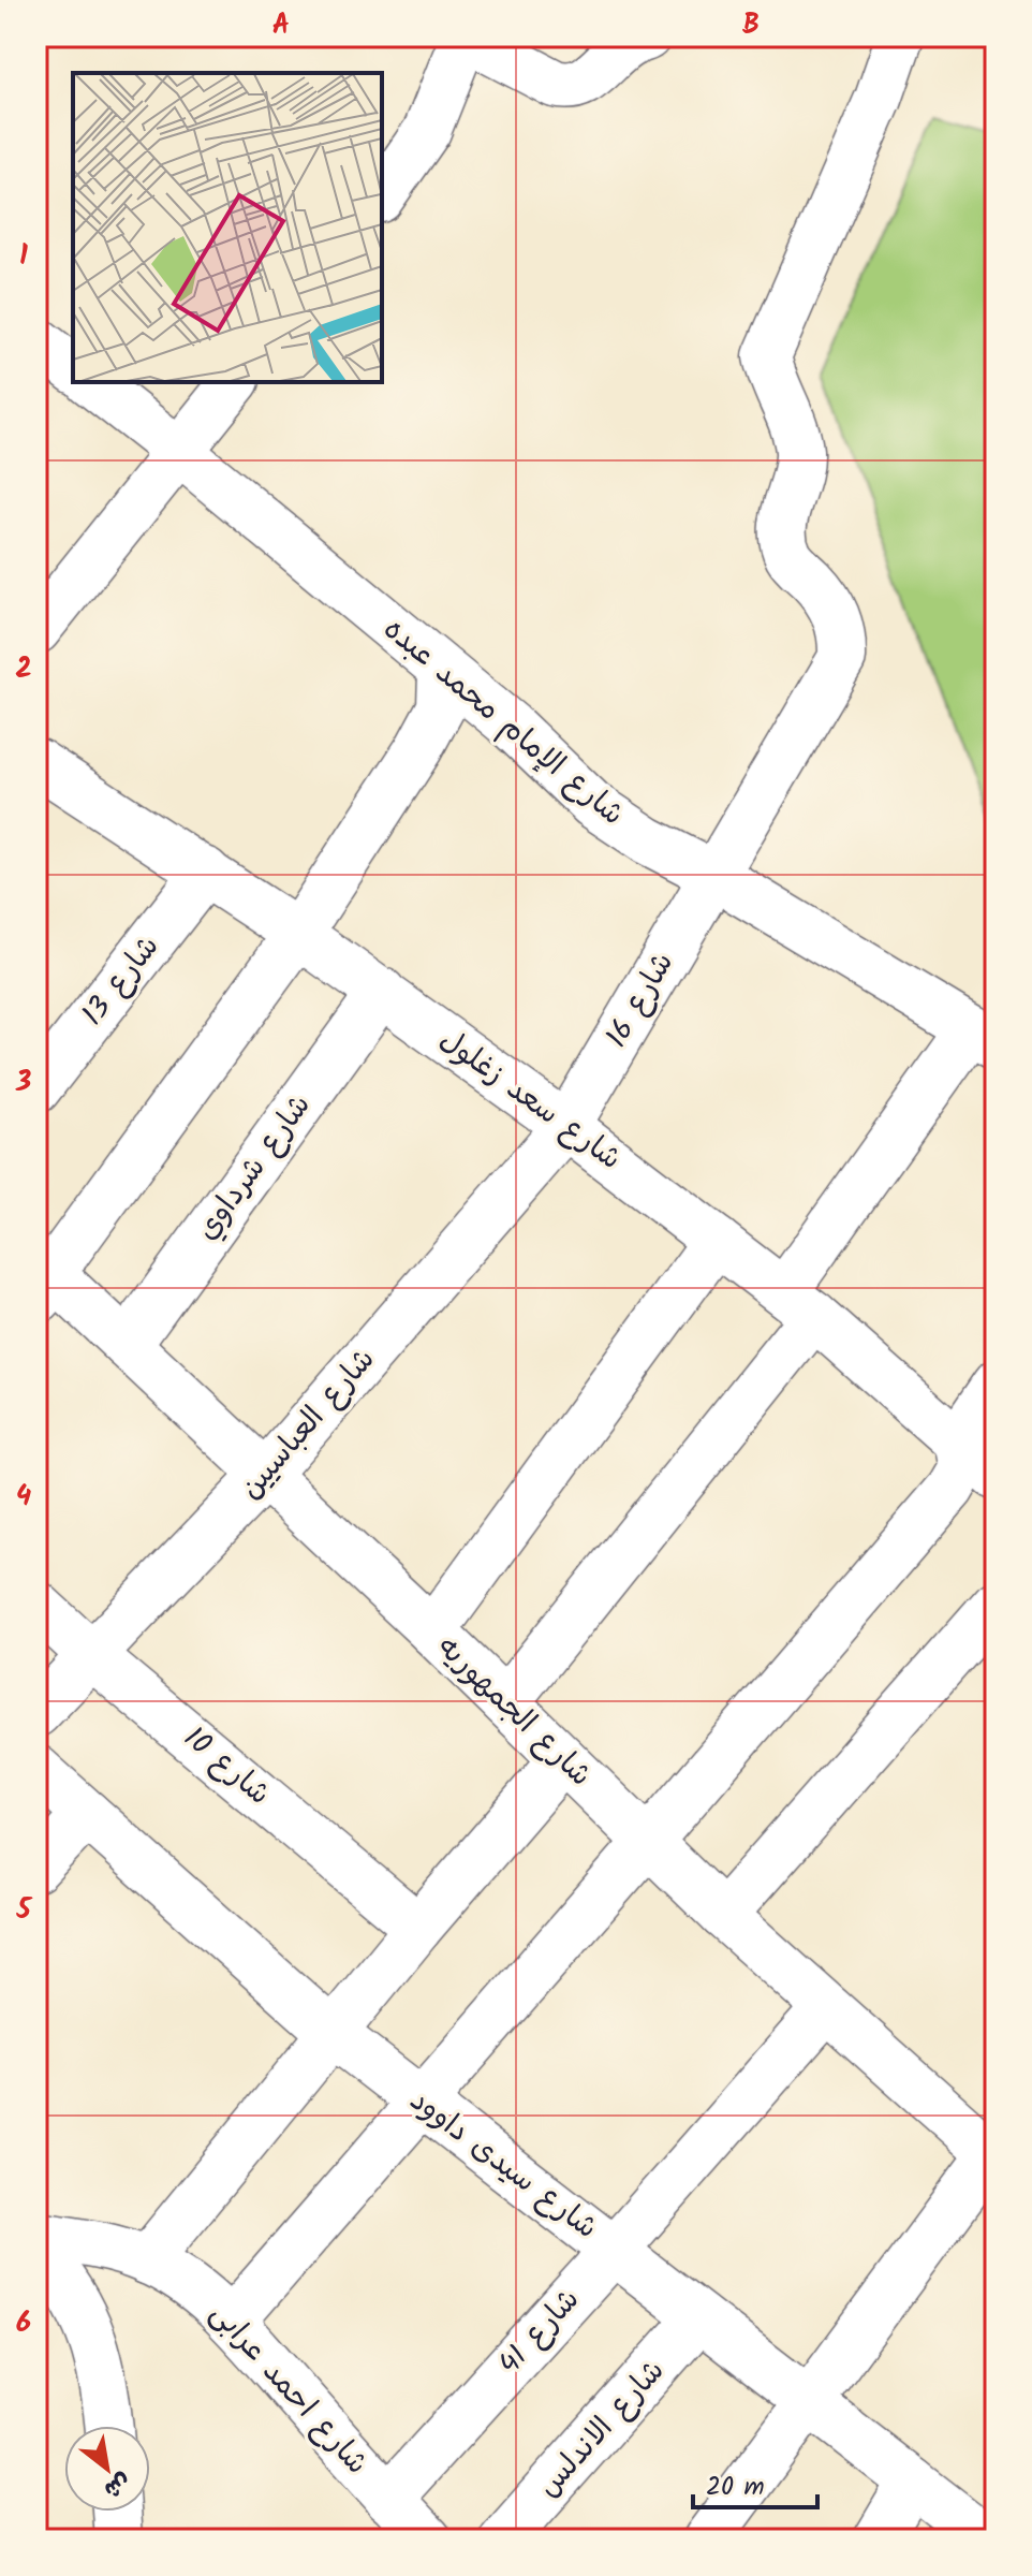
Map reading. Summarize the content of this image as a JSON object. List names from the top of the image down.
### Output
{
  "streets": {
    "street": [
      "شارع الإمام محمد عبده",
      "شارع 13",
      "شارع 16",
      "شارع سعد زغلول",
      "شارع شرداوي",
      "شارع العباسيين",
      "شارع الجمهوريه",
      "شارع 10",
      "شارع سيدى داوود",
      "شارع 41",
      "شارع احمد عرابى",
      "شارع الاندلس"
    ]
  },
  "crossings": [
    ["شارع الإمام محمد عبده", "شارع 16"],
    ["شارع 13", "شارع سعد زغلول"],
    ["شارع 16", "شارع سعد زغلول"],
    ["شارع 16", "شارع العباسيين"],
    ["شارع سعد زغلول", "شارع شرداوي"],
    ["شارع سعد زغلول", "شارع العباسيين"],
    ["شارع شرداوي", "شارع الجمهوريه"],
    ["شارع العباسيين", "شارع الجمهوريه"],
    ["شارع العباسيين", "شارع 10"],
    ["شارع الجمهوريه", "شارع 41"],
    ["شارع سيدى داوود", "شارع 41"],
    ["شارع سيدى داوود", "شارع الاندلس"],
    ["شارع 41", "شارع احمد عرابى"]
  ],
  "scale_bar": "20 m",
  "north": "bottom right",
  "grid": {
    "columns": ["A", "B"],
    "rows": [
      "1",
      "2",
      "3",
      "4",
      "5",
      "6"
    ]
  }
}
